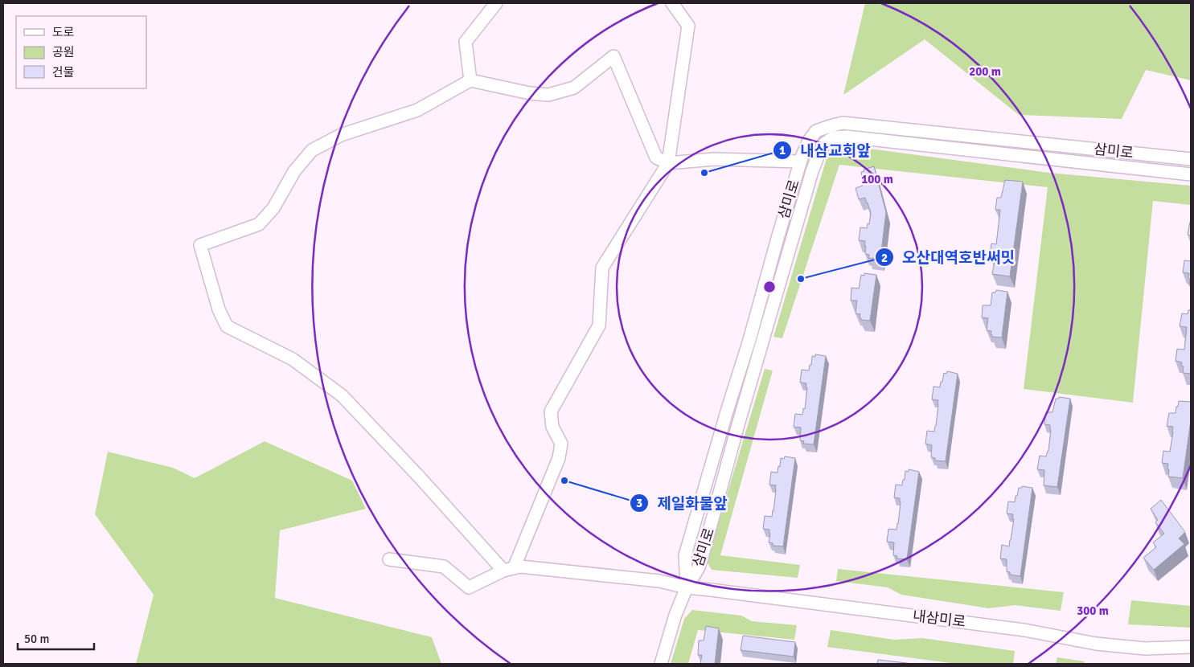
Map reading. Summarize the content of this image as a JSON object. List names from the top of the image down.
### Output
{
  "streets": {
    "street": ["삼미로", "내삼미로"]
  },
  "crossings": [
    ["삼미로", "내삼미로"]
  ],
  "places": ["내삼교회앞", "오산대역호반써밋", "제일화물앞"],
  "legend": ["도로", "공원", "건물"],
  "scale_bar": "50 m",
  "rings": ["200 m", "100 m", "300 m"]
}
